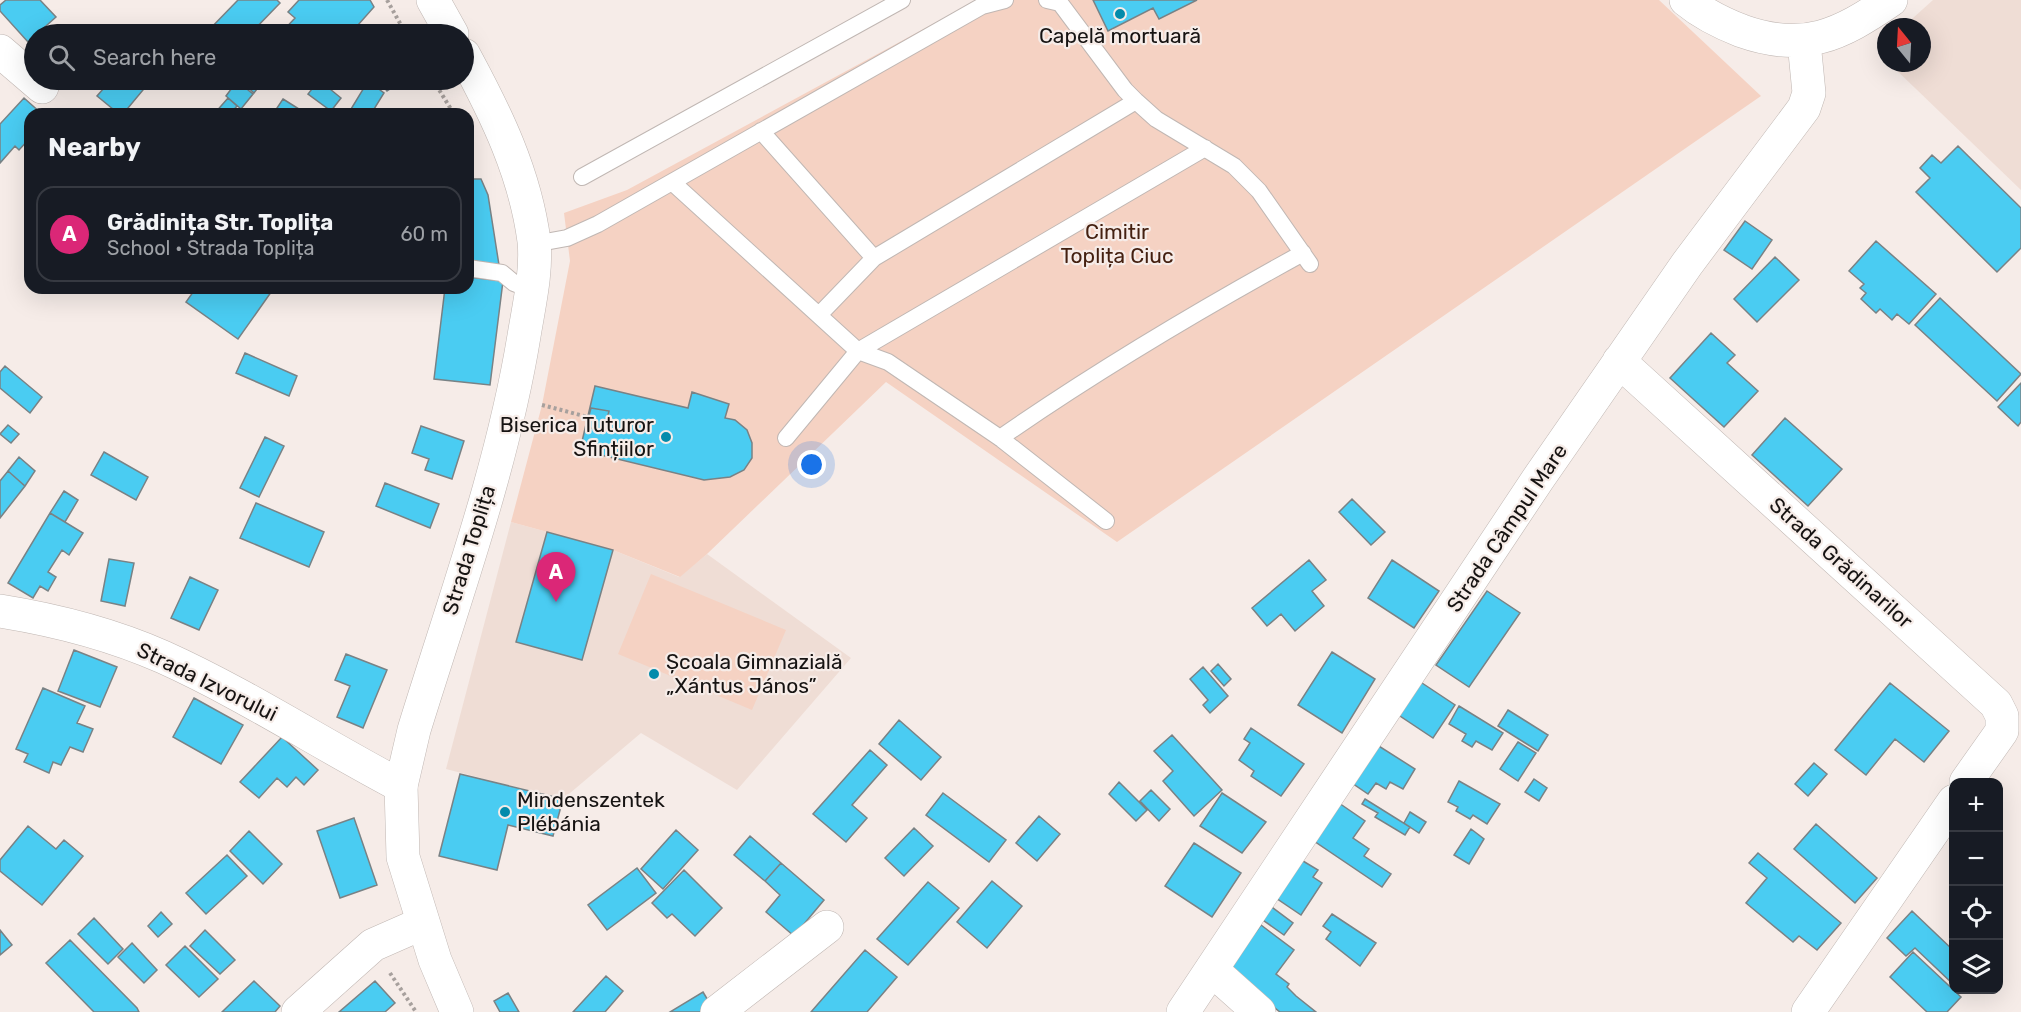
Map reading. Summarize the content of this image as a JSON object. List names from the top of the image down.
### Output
{
  "streets": {
    "street": [
      "Strada Câmpul Mare",
      "Strada Toplița",
      "Strada Grădinarilor",
      "Strada Izvorului"
    ]
  },
  "crossings": [
    ["Strada Câmpul Mare", "Strada Grădinarilor"],
    ["Strada Toplița", "Strada Izvorului"]
  ],
  "parks": ["Cimitir Toplița Ciuc"],
  "places": [
    "Capelă mortuară",
    "Biserica Tuturor Sfințiilor",
    "Școala Gimnazială „Xántus János”",
    "Mindenszentek Plébánia"
  ],
  "north": "top",
  "page": {
    "search": "Search here",
    "heading": "Nearby",
    "list": [
      {
        "mark": "A",
        "name": "Grădinița Str. Toplița",
        "note": "School · Strada Toplița",
        "value": "60 m"
      }
    ],
    "pins": "A",
    "map_buttons": ["+", "−"]
  }
}
